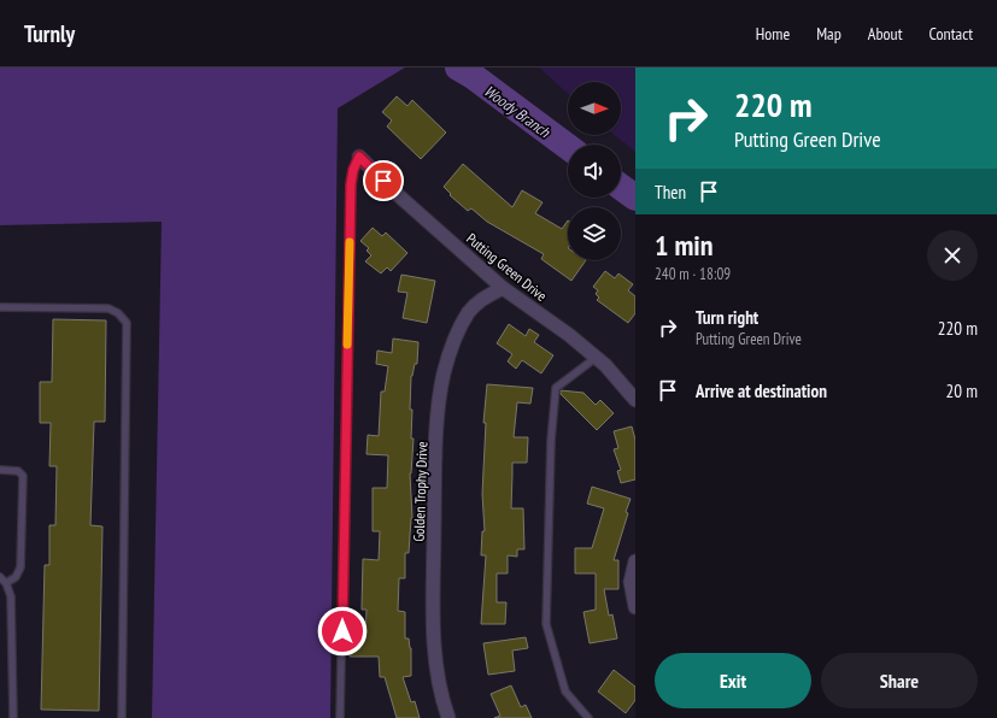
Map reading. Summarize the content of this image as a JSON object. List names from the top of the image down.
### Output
{
  "streets": {
    "street": ["Putting Green Drive", "Golden Trophy Drive"]
  },
  "crossings": [
    ["Putting Green Drive", "Golden Trophy Drive"]
  ],
  "water": ["Woody Branch"],
  "north": "right",
  "page": {
    "header": "Turnly",
    "nav": [
      "Home",
      "Map",
      "About",
      "Contact"
    ],
    "turn": ["220 m", "Putting Green Drive"],
    "then": "Then",
    "heading": ["1 min", "240 m · 18:09"],
    "list": [
      {
        "name": "Turn right",
        "note": "Putting Green Drive",
        "value": "220 m"
      },
      {
        "name": "Arrive at destination",
        "value": "20 m"
      }
    ],
    "buttons": ["Exit", "Share"]
  }
}
